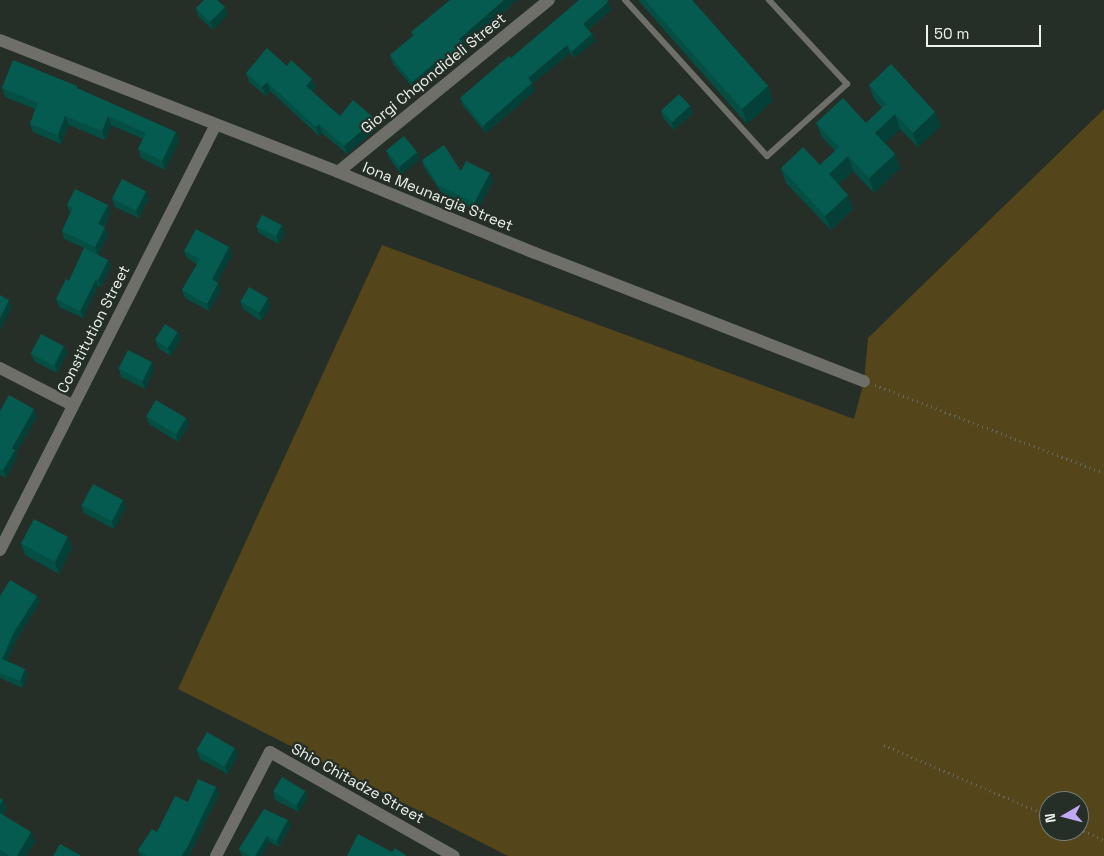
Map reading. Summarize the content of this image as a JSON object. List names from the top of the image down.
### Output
{
  "streets": {
    "street": [
      "Giorgi Chqondideli Street",
      "Iona Meunargia Street",
      "Constitution Street",
      "Shio Chitadze Street"
    ]
  },
  "crossings": [
    ["Giorgi Chqondideli Street", "Iona Meunargia Street"],
    ["Iona Meunargia Street", "Constitution Street"]
  ],
  "scale_bar": "50 m",
  "north": "left"
}
